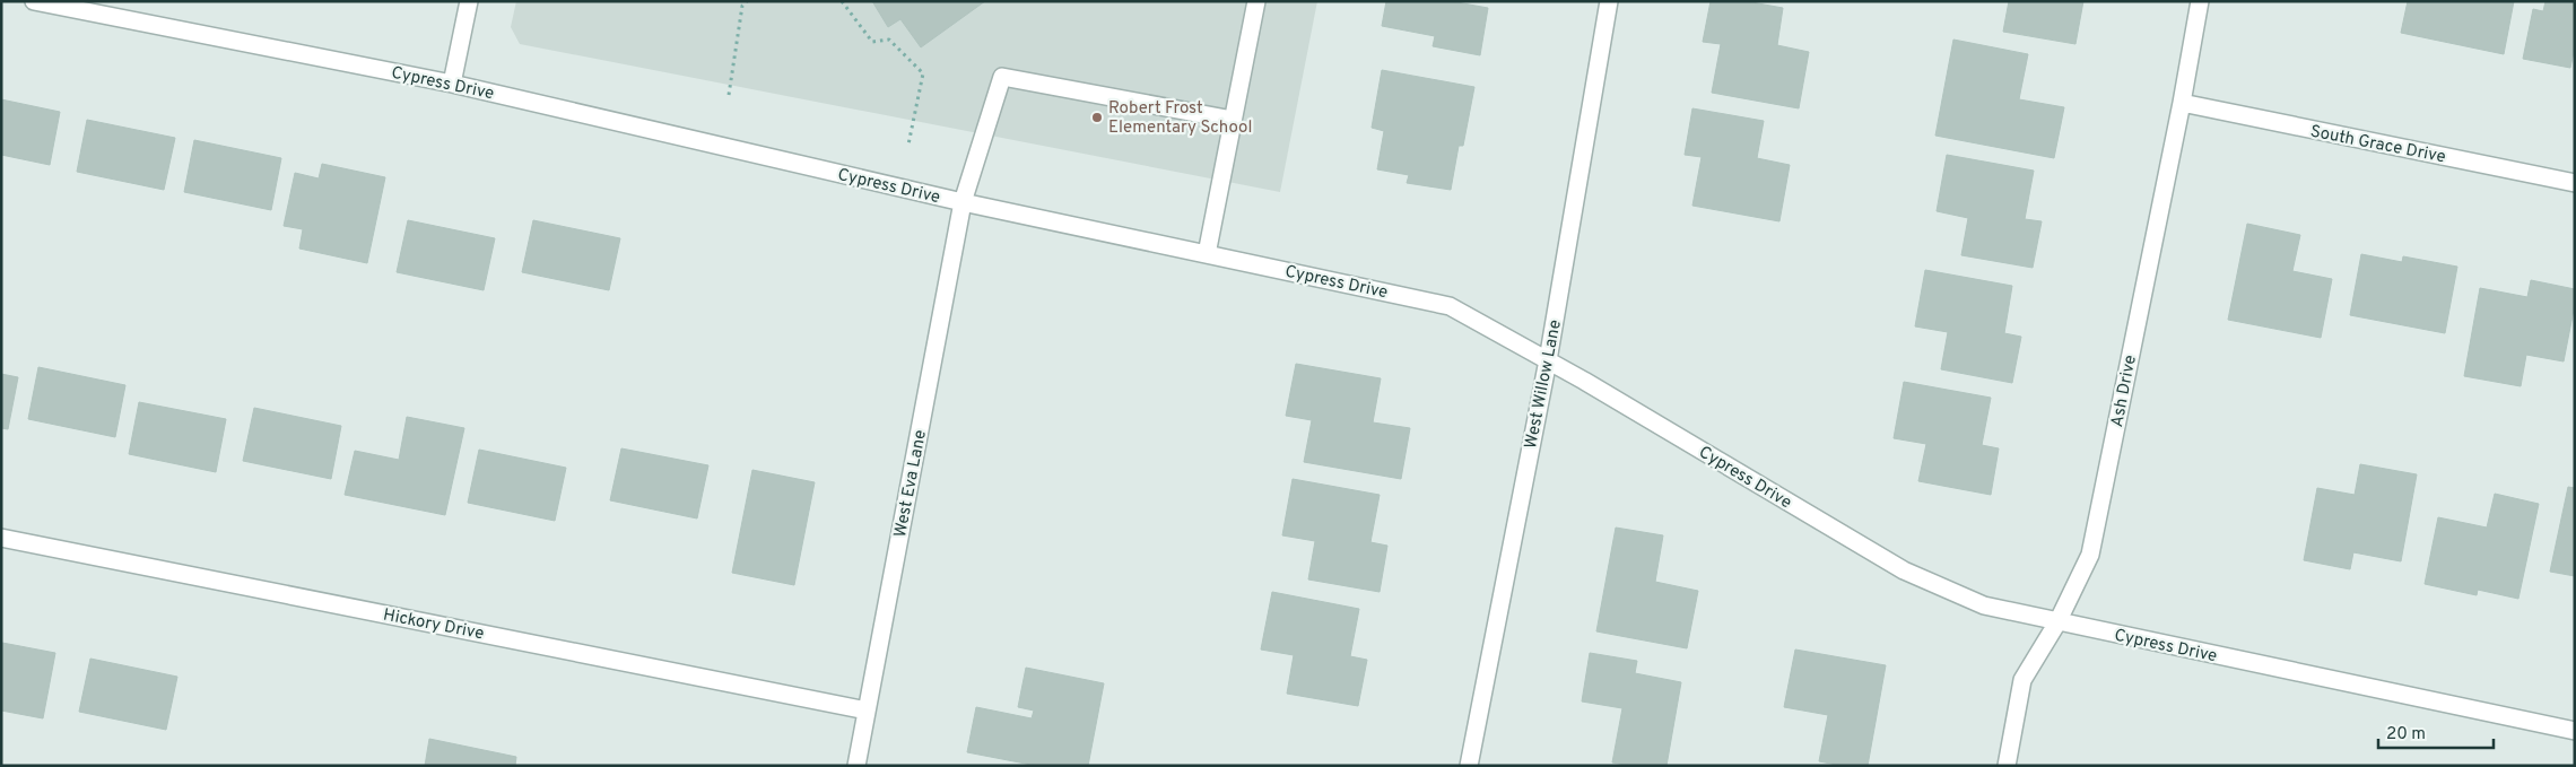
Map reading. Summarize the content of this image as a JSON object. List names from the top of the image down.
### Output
{
  "streets": {
    "street": [
      "Cypress Drive",
      "South Grace Drive",
      "West Willow Lane",
      "Ash Drive",
      "West Eva Lane",
      "Hickory Drive"
    ]
  },
  "crossings": [
    ["Cypress Drive", "West Willow Lane"],
    ["Cypress Drive", "Ash Drive"],
    ["Cypress Drive", "West Eva Lane"],
    ["South Grace Drive", "Ash Drive"],
    ["West Eva Lane", "Hickory Drive"]
  ],
  "places": ["Robert Frost Elementary School"],
  "scale_bar": "20 m"
}
